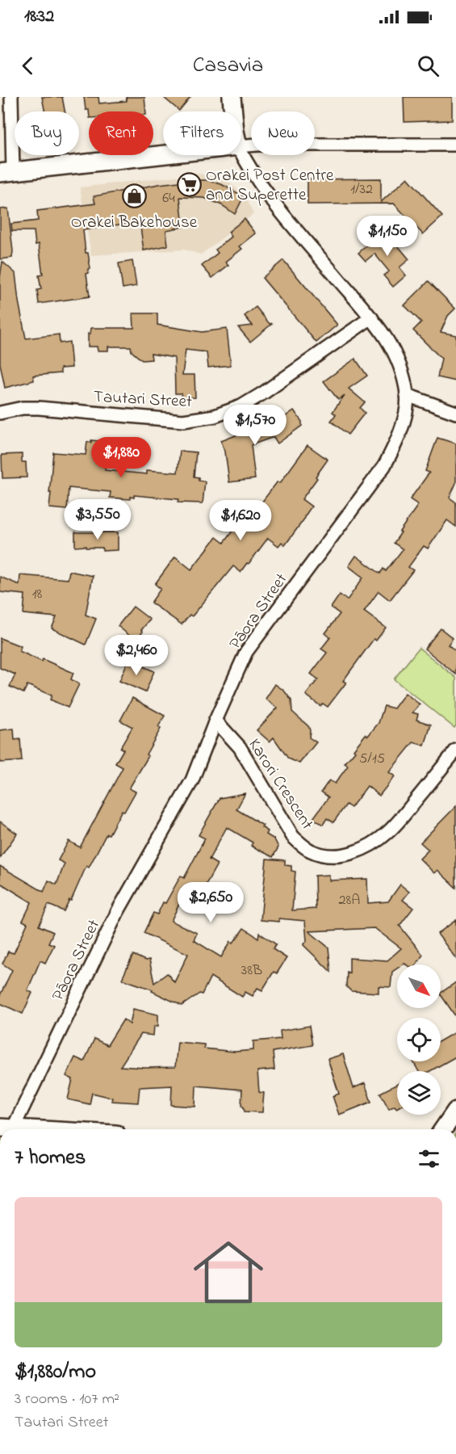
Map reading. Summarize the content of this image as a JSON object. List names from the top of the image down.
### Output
{
  "streets": {
    "street": ["Tautari Street", "Pāora Street", "Karori Crescent"]
  },
  "crossings": [
    ["Tautari Street", "Pāora Street"],
    ["Pāora Street", "Karori Crescent"]
  ],
  "places": {
    "supermarket": ["Orakei Post Centre and Superette"],
    "shop": ["Orakei Bakehouse"]
  },
  "house_numbers": [
    "1/32",
    "64",
    "18",
    "5/15",
    "28A",
    "38B"
  ],
  "north": "bottom right",
  "page": {
    "status": "18:32",
    "header": "Casavia",
    "chip": [
      "Buy",
      "Rent",
      "Filters",
      "New"
    ],
    "price": [
      "$1,150",
      "$1,570",
      "$1,880",
      "$3,550",
      "$1,620",
      "$2,460",
      "$2,650"
    ],
    "heading": "7 homes",
    "list": [
      {
        "name": "$1,880/mo",
        "note": "3 rooms · 107 m² · Tautari Street"
      }
    ]
  }
}
